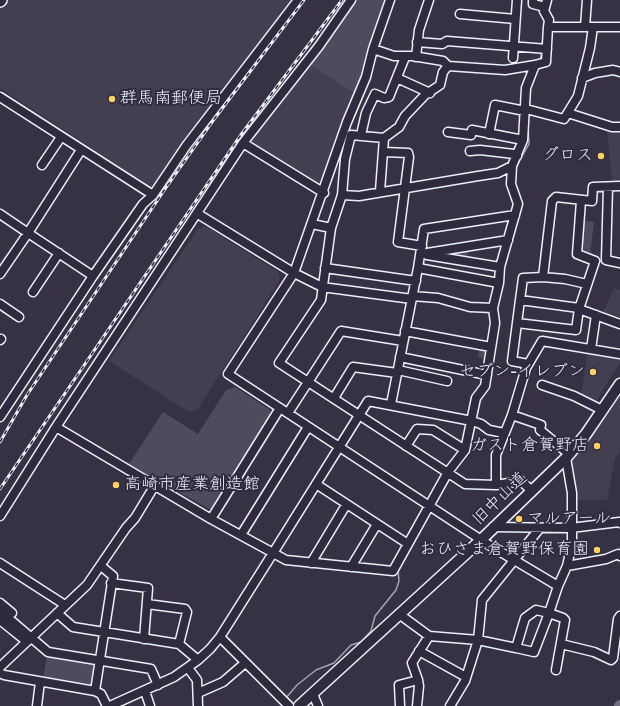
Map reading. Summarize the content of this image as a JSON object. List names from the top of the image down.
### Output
{
  "streets": {
    "main road": ["旧中山道"]
  },
  "places": [
    "群馬南郵便局",
    "グロス",
    "セブン-イレブン",
    "ガスト倉賀野店",
    "高崎市産業創造館",
    "マルアール",
    "おひさま倉賀野保育園"
  ]
}
